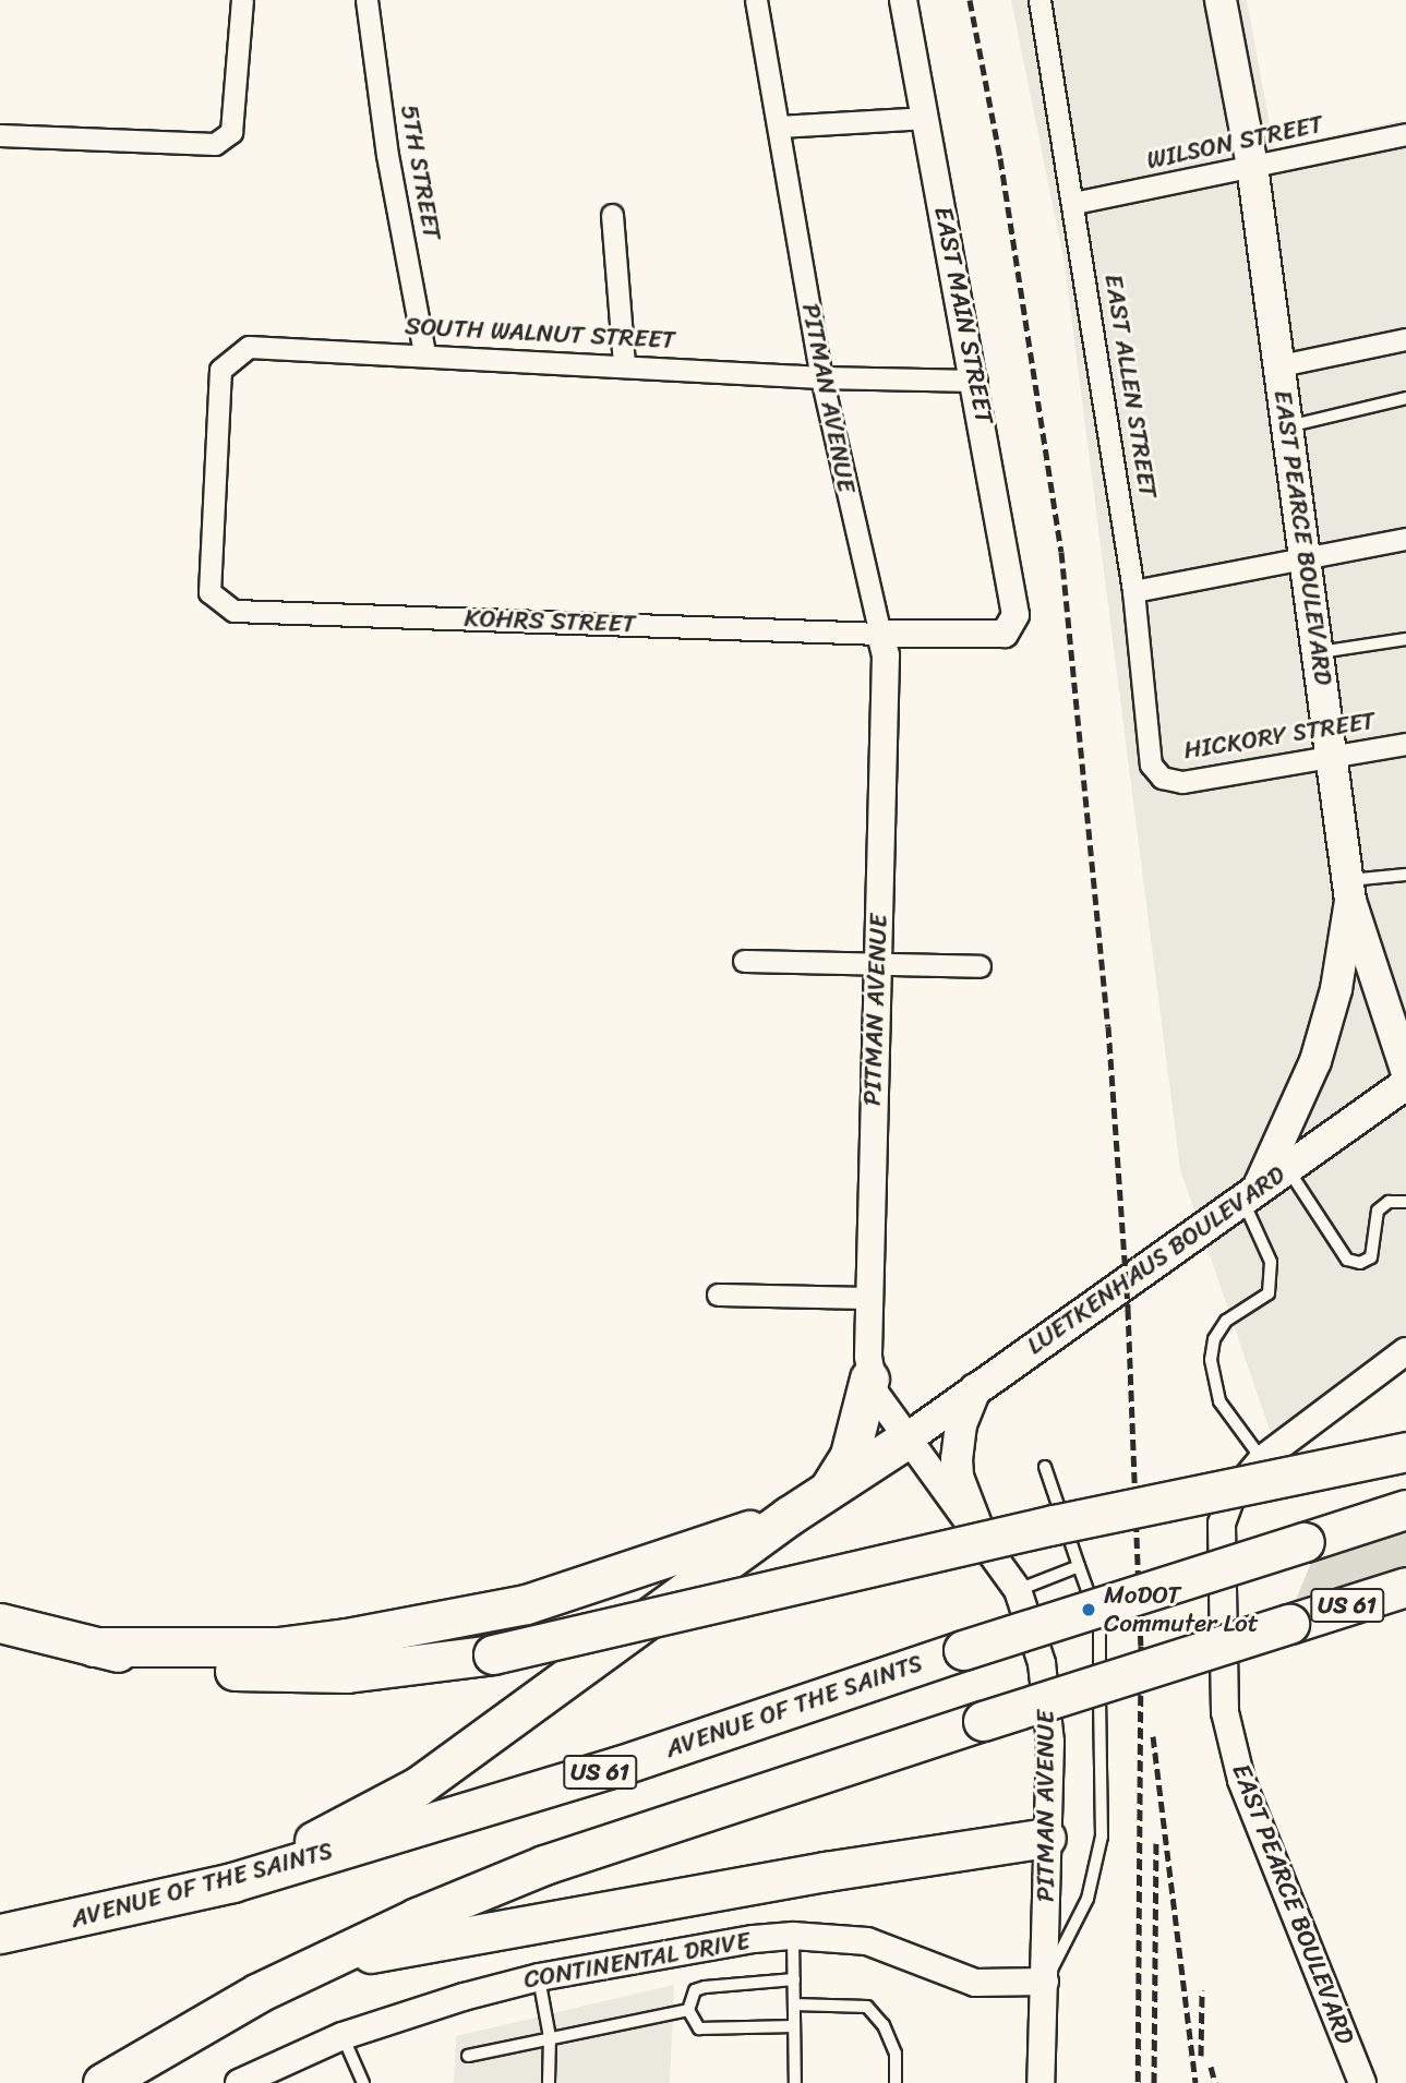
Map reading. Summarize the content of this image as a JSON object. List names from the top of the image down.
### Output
{
  "streets": {
    "highway": ["US 61", "AVENUE OF THE SAINTS"],
    "main road": ["EAST PEARCE BOULEVARD", "LUETKENHAUS BOULEVARD"],
    "street": [
      "WILSON STREET",
      "5TH STREET",
      "EAST MAIN STREET",
      "SOUTH WALNUT STREET",
      "EAST ALLEN STREET",
      "PITMAN AVENUE",
      "KOHRS STREET",
      "HICKORY STREET",
      "CONTINENTAL DRIVE"
    ]
  },
  "crossings": [
    ["WILSON STREET", "EAST ALLEN STREET"],
    ["WILSON STREET", "EAST PEARCE BOULEVARD"],
    ["5TH STREET", "SOUTH WALNUT STREET"],
    ["EAST MAIN STREET", "SOUTH WALNUT STREET"],
    ["EAST MAIN STREET", "KOHRS STREET"],
    ["SOUTH WALNUT STREET", "PITMAN AVENUE"],
    ["SOUTH WALNUT STREET", "KOHRS STREET"],
    ["EAST ALLEN STREET", "HICKORY STREET"],
    ["PITMAN AVENUE", "KOHRS STREET"],
    ["PITMAN AVENUE", "LUETKENHAUS BOULEVARD"],
    ["PITMAN AVENUE", "CONTINENTAL DRIVE"],
    ["EAST PEARCE BOULEVARD", "HICKORY STREET"]
  ],
  "places": ["MoDOT Commuter Lot"]
}
